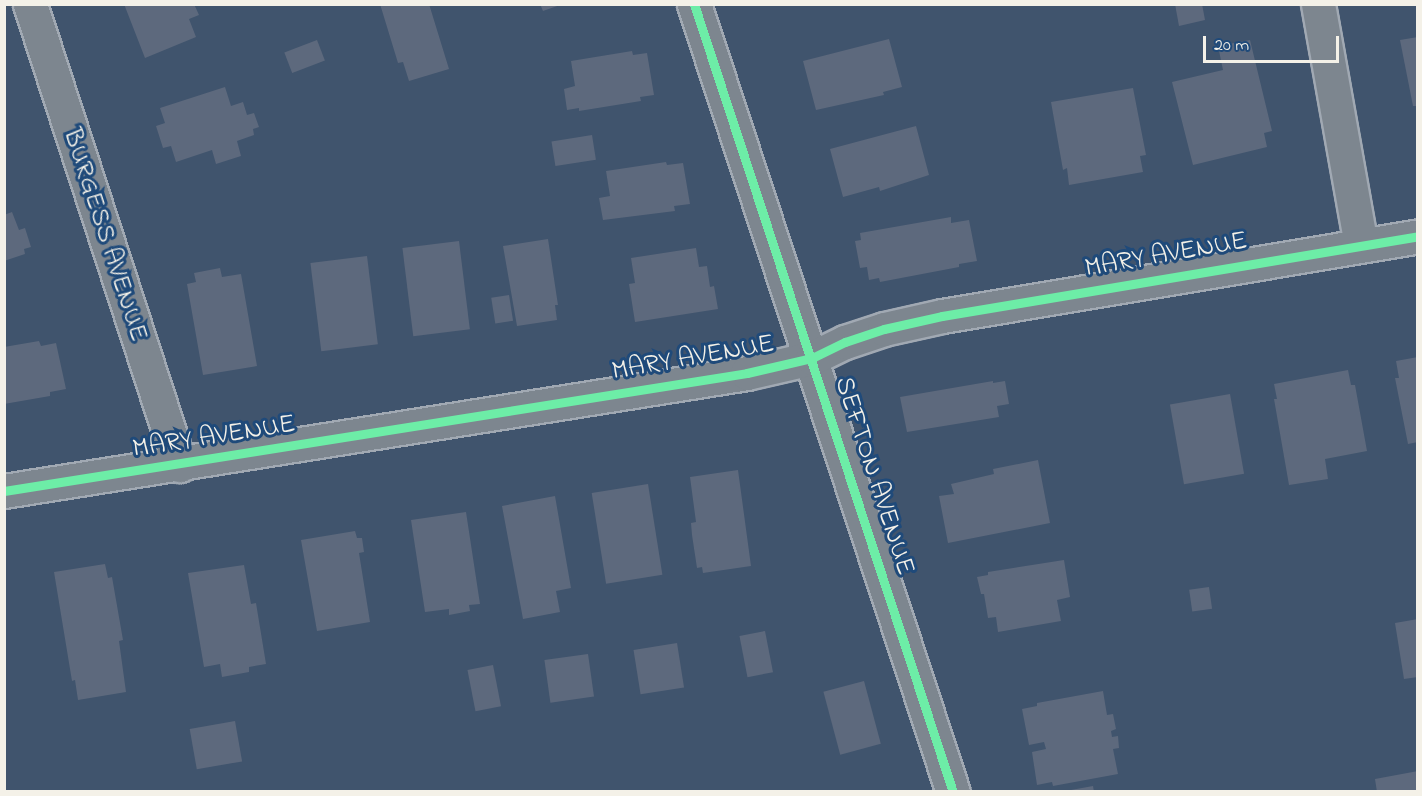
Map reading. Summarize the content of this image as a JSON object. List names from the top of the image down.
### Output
{
  "streets": {
    "street": ["BURGESS AVENUE", "MARY AVENUE", "SEFTON AVENUE"]
  },
  "crossings": [
    ["BURGESS AVENUE", "MARY AVENUE"],
    ["MARY AVENUE", "SEFTON AVENUE"]
  ],
  "scale_bar": "20 m"
}
